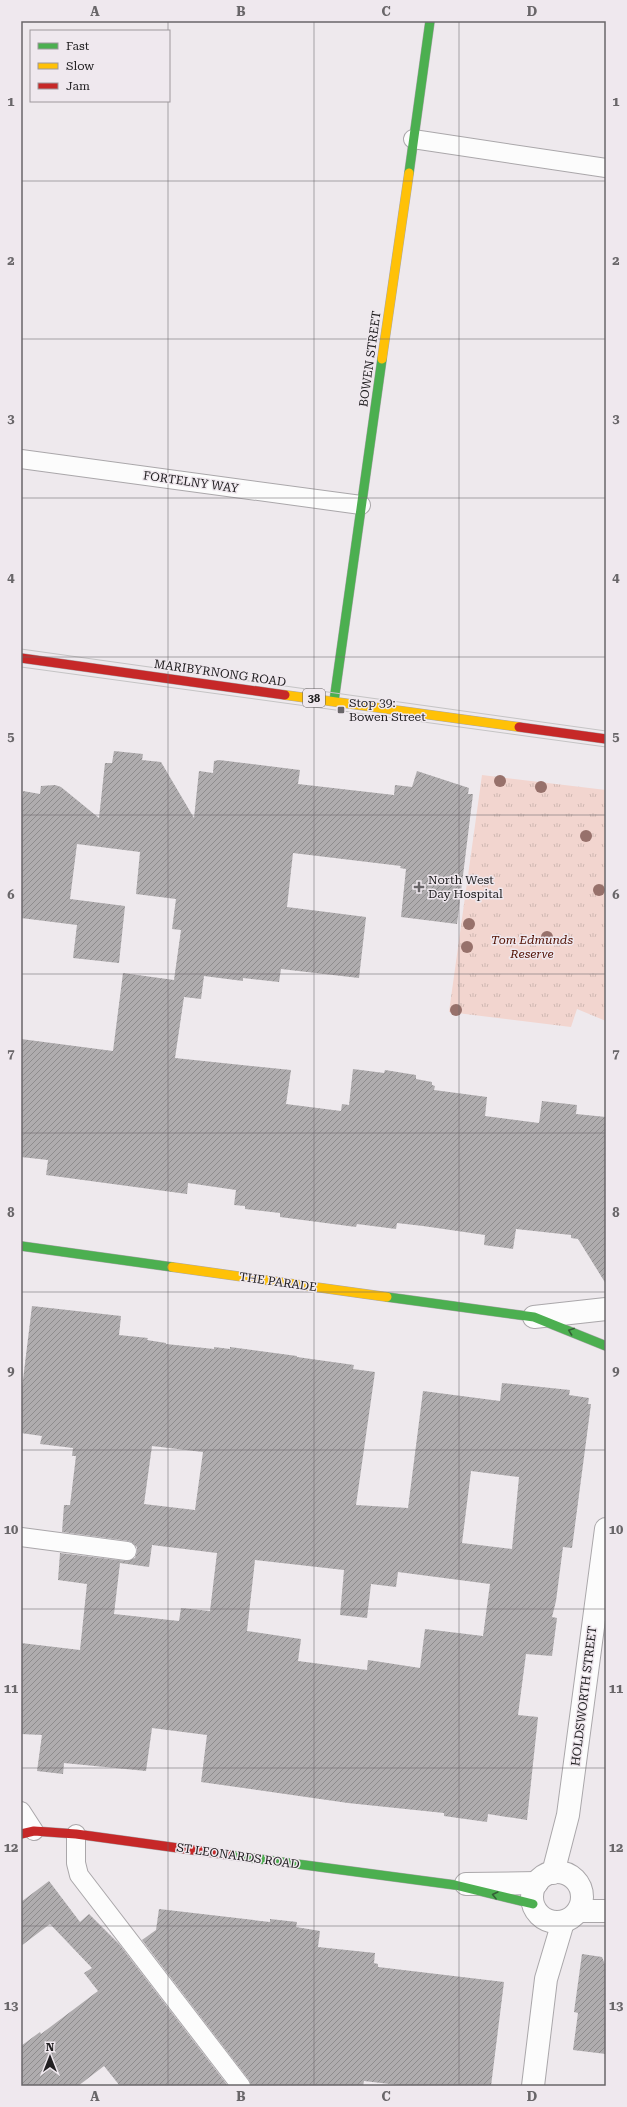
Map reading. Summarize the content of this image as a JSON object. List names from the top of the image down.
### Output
{
  "streets": {
    "street": [
      "BOWEN STREET",
      "MARIBYRNONG ROAD",
      "38",
      "THE PARADE",
      "HOLDSWORTH STREET",
      "ST LEONARDS ROAD"
    ],
    "lane": ["FORTELNY WAY"]
  },
  "crossings": [
    ["BOWEN STREET", "FORTELNY WAY"],
    ["BOWEN STREET", "MARIBYRNONG ROAD"],
    ["HOLDSWORTH STREET", "ST LEONARDS ROAD"]
  ],
  "parks": ["Tom Edmunds Reserve"],
  "places": {
    "transit": ["Stop 39: Bowen Street"],
    "health": ["North West Day Hospital"]
  },
  "legend": ["Fast", "Slow", "Jam"],
  "north": "top",
  "grid": {
    "columns": [
      "A",
      "B",
      "C",
      "D"
    ],
    "rows": [
      "1",
      "2",
      "3",
      "4",
      "5",
      "6",
      "7",
      "8",
      "9",
      "10",
      "11",
      "12",
      "13"
    ]
  }
}
